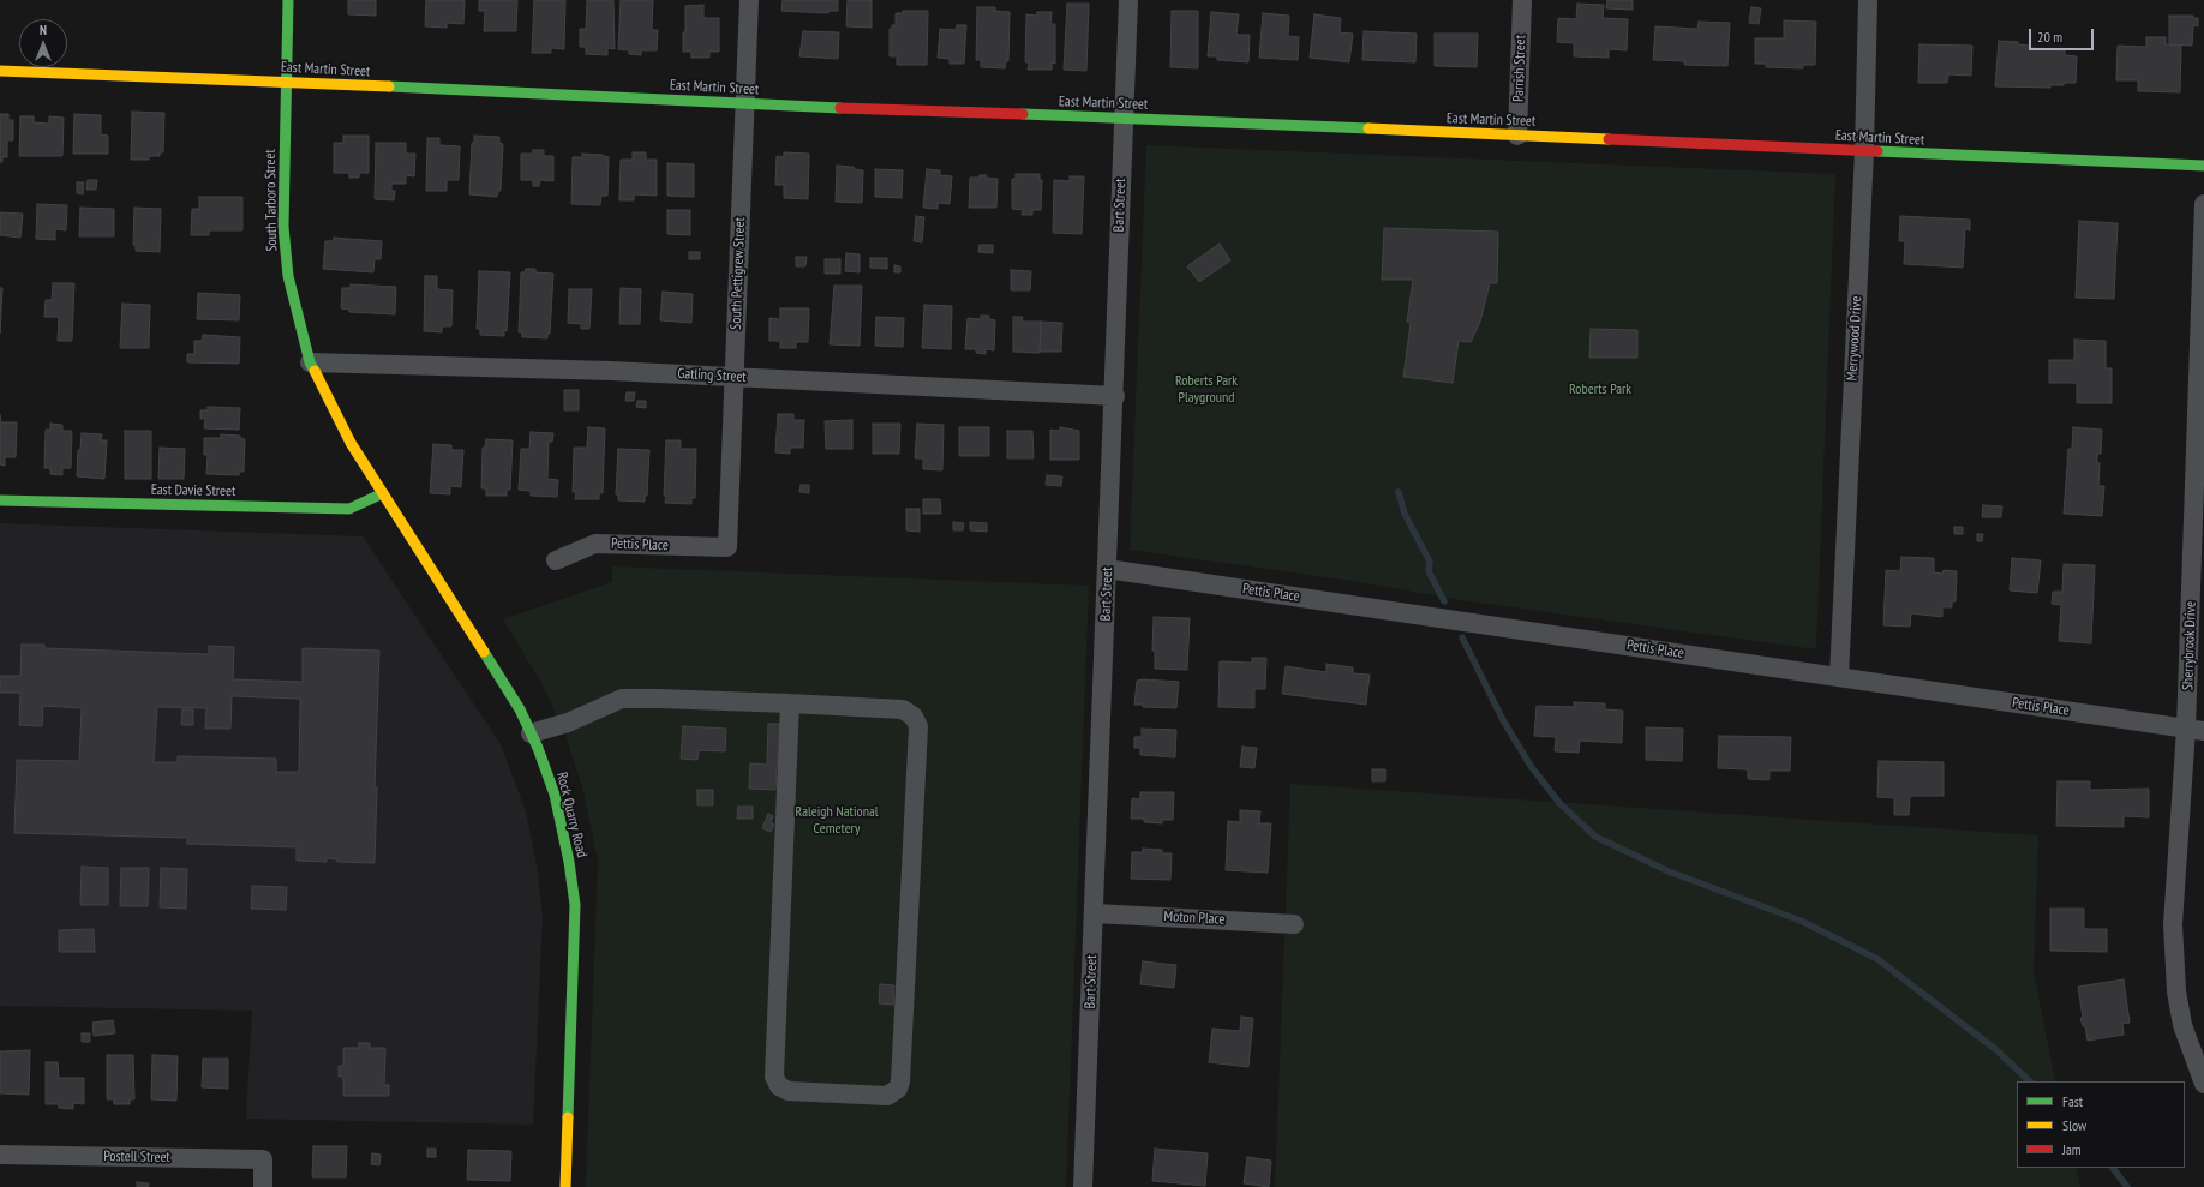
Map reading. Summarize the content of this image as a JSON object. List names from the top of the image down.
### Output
{
  "streets": {
    "street": [
      "Parrish Street",
      "East Martin Street",
      "South Tarboro Street",
      "Bart Street",
      "South Pettigrew Street",
      "Merrywood Drive",
      "Gatling Street",
      "East Davie Street",
      "Pettis Place",
      "Sherrybrook Drive",
      "Rock Quarry Road",
      "Moton Place",
      "Postell Street"
    ]
  },
  "crossings": [
    ["Parrish Street", "East Martin Street"],
    ["East Martin Street", "South Tarboro Street"],
    ["East Martin Street", "Bart Street"],
    ["East Martin Street", "South Pettigrew Street"],
    ["East Martin Street", "Merrywood Drive"],
    ["South Tarboro Street", "Gatling Street"],
    ["South Tarboro Street", "East Davie Street"],
    ["South Tarboro Street", "Rock Quarry Road"],
    ["Bart Street", "Gatling Street"],
    ["Bart Street", "Pettis Place"],
    ["Bart Street", "Moton Place"],
    ["South Pettigrew Street", "Gatling Street"],
    ["South Pettigrew Street", "Pettis Place"],
    ["Merrywood Drive", "Pettis Place"],
    ["East Davie Street", "Rock Quarry Road"],
    ["Pettis Place", "Sherrybrook Drive"]
  ],
  "parks": ["Roberts Park Playground", "Roberts Park", "Raleigh National Cemetery"],
  "legend": ["Fast", "Slow", "Jam"],
  "scale_bar": "20 m",
  "north": "top"
}
